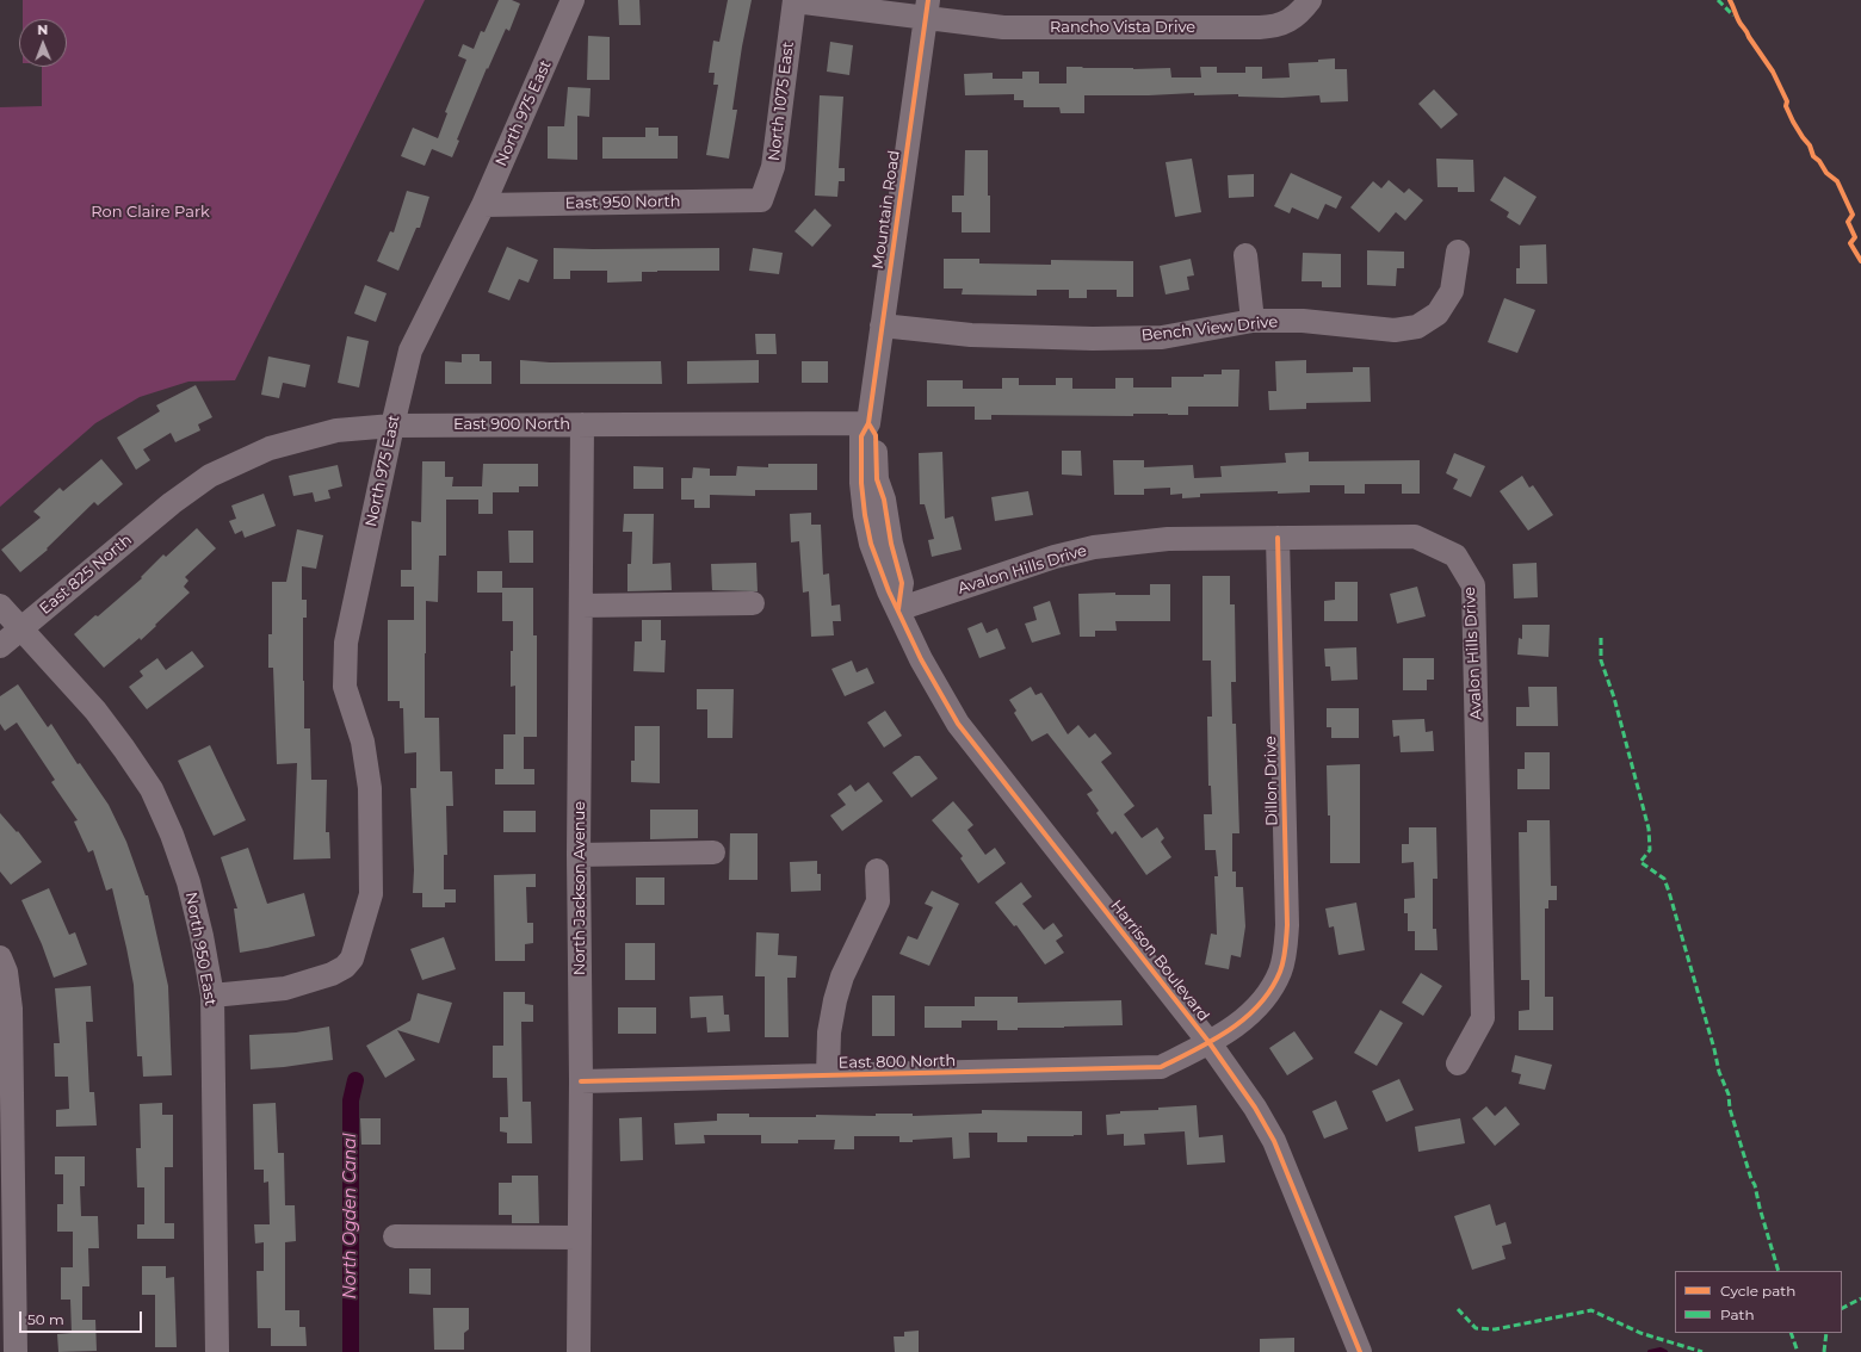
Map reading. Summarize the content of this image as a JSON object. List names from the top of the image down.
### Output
{
  "streets": {
    "street": [
      "Rancho Vista Drive",
      "North 1075 East",
      "North 975 East",
      "East 950 North",
      "Mountain Road",
      "Bench View Drive",
      "East 900 North",
      "Avalon Hills Drive",
      "East 825 North",
      "Dillon Drive",
      "North Jackson Avenue",
      "North 950 East",
      "Harrison Boulevard",
      "East 800 North"
    ]
  },
  "crossings": [
    ["Rancho Vista Drive", "North 1075 East"],
    ["Rancho Vista Drive", "Mountain Road"],
    ["North 1075 East", "East 950 North"],
    ["North 975 East", "East 950 North"],
    ["North 975 East", "East 900 North"],
    ["North 975 East", "North 950 East"],
    ["Mountain Road", "Bench View Drive"],
    ["Mountain Road", "East 900 North"],
    ["Mountain Road", "Avalon Hills Drive"],
    ["Mountain Road", "Harrison Boulevard"],
    ["East 900 North", "East 825 North"],
    ["East 900 North", "North Jackson Avenue"],
    ["Avalon Hills Drive", "Dillon Drive"],
    ["Avalon Hills Drive", "Harrison Boulevard"],
    ["East 825 North", "North 950 East"],
    ["Dillon Drive", "Harrison Boulevard"],
    ["Dillon Drive", "East 800 North"],
    ["North Jackson Avenue", "East 800 North"],
    ["Harrison Boulevard", "East 800 North"]
  ],
  "water": ["North Ogden Canal"],
  "parks": ["Ron Claire Park"],
  "legend": ["Cycle path", "Path"],
  "scale_bar": "50 m",
  "north": "top"
}
